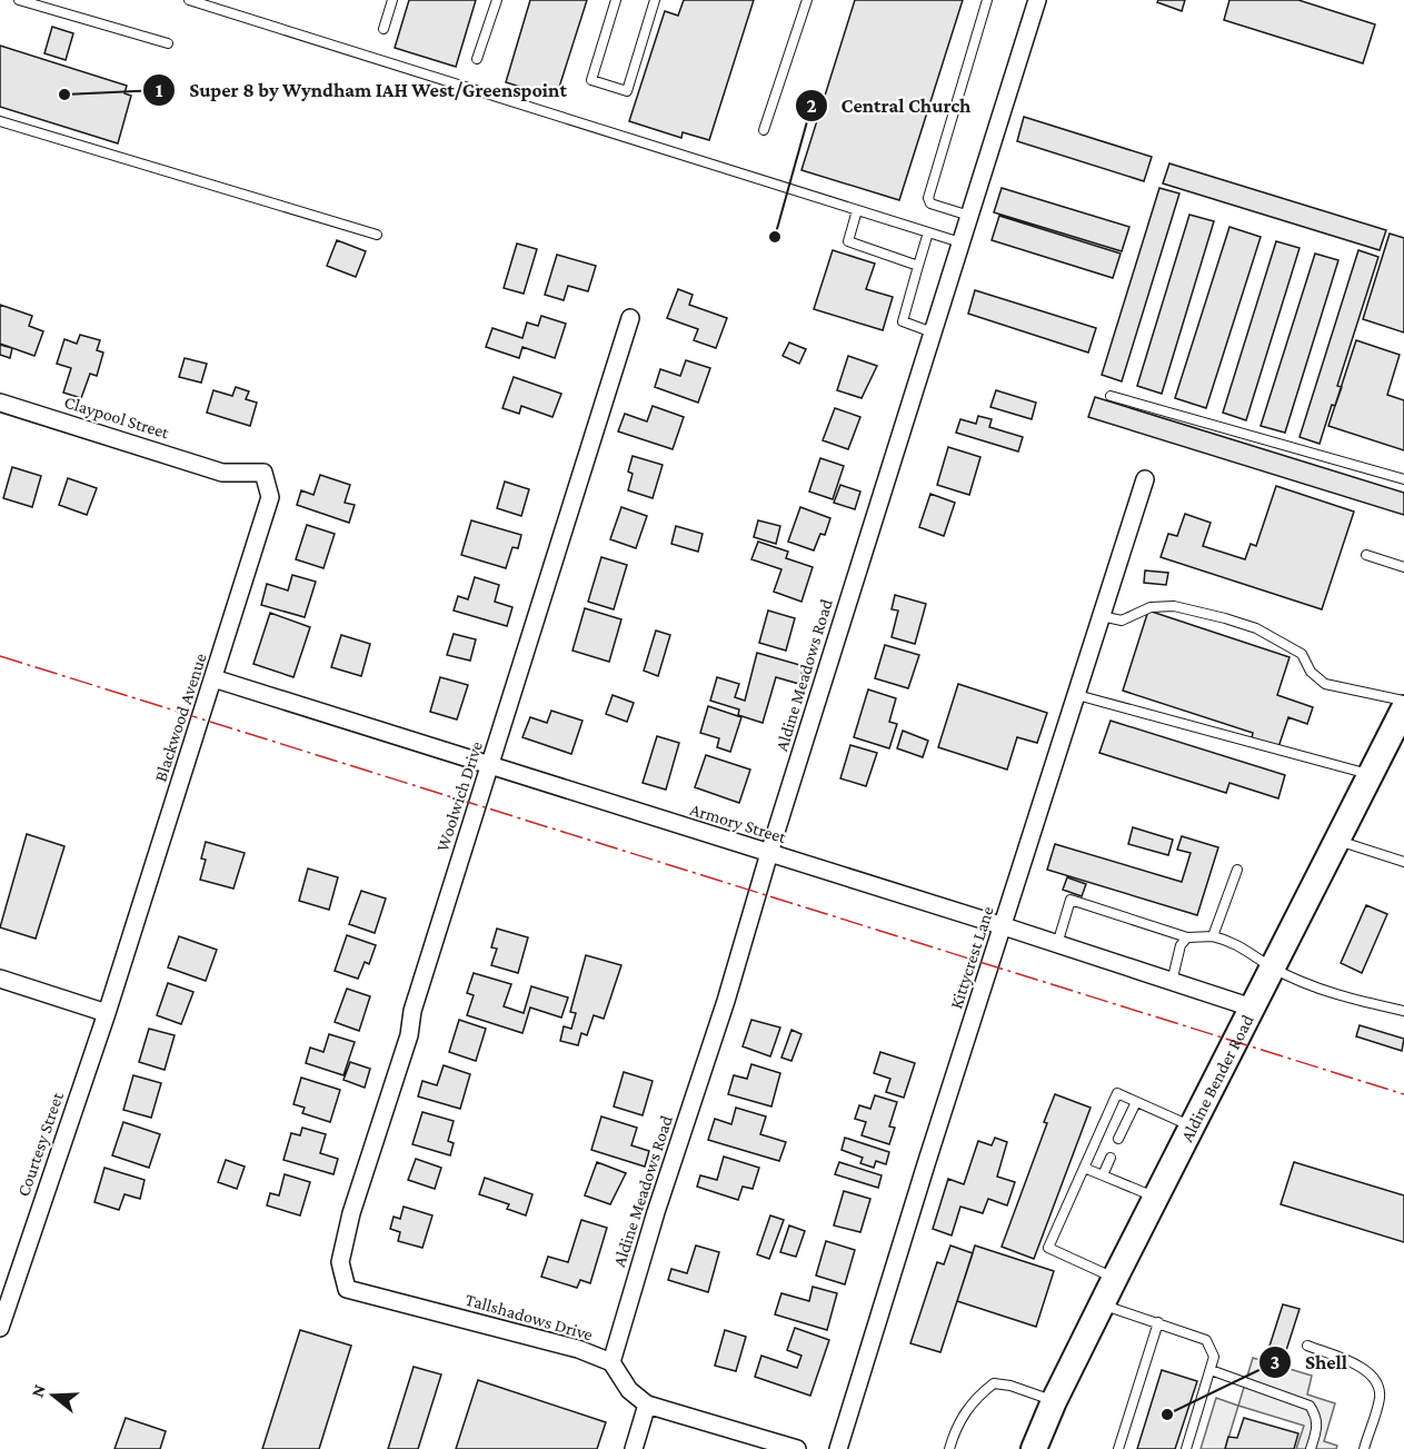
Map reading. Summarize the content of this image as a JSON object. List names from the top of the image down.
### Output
{
  "streets": {
    "main road": ["Aldine Bender Road"],
    "street": [
      "Claypool Street",
      "Aldine Meadows Road",
      "Blackwood Avenue",
      "Woolwich Drive",
      "Armory Street",
      "Kittycrest Lane",
      "Courtesy Street",
      "Tallshadows Drive"
    ]
  },
  "crossings": [
    ["Claypool Street", "Blackwood Avenue"],
    ["Aldine Meadows Road", "Armory Street"],
    ["Aldine Meadows Road", "Tallshadows Drive"],
    ["Blackwood Avenue", "Armory Street"],
    ["Blackwood Avenue", "Courtesy Street"],
    ["Woolwich Drive", "Armory Street"],
    ["Woolwich Drive", "Tallshadows Drive"],
    ["Armory Street", "Kittycrest Lane"],
    ["Armory Street", "Aldine Bender Road"]
  ],
  "places": ["Super 8 by Wyndham IAH West/Greenspoint", "Central Church", "Shell"],
  "north": "left"
}
